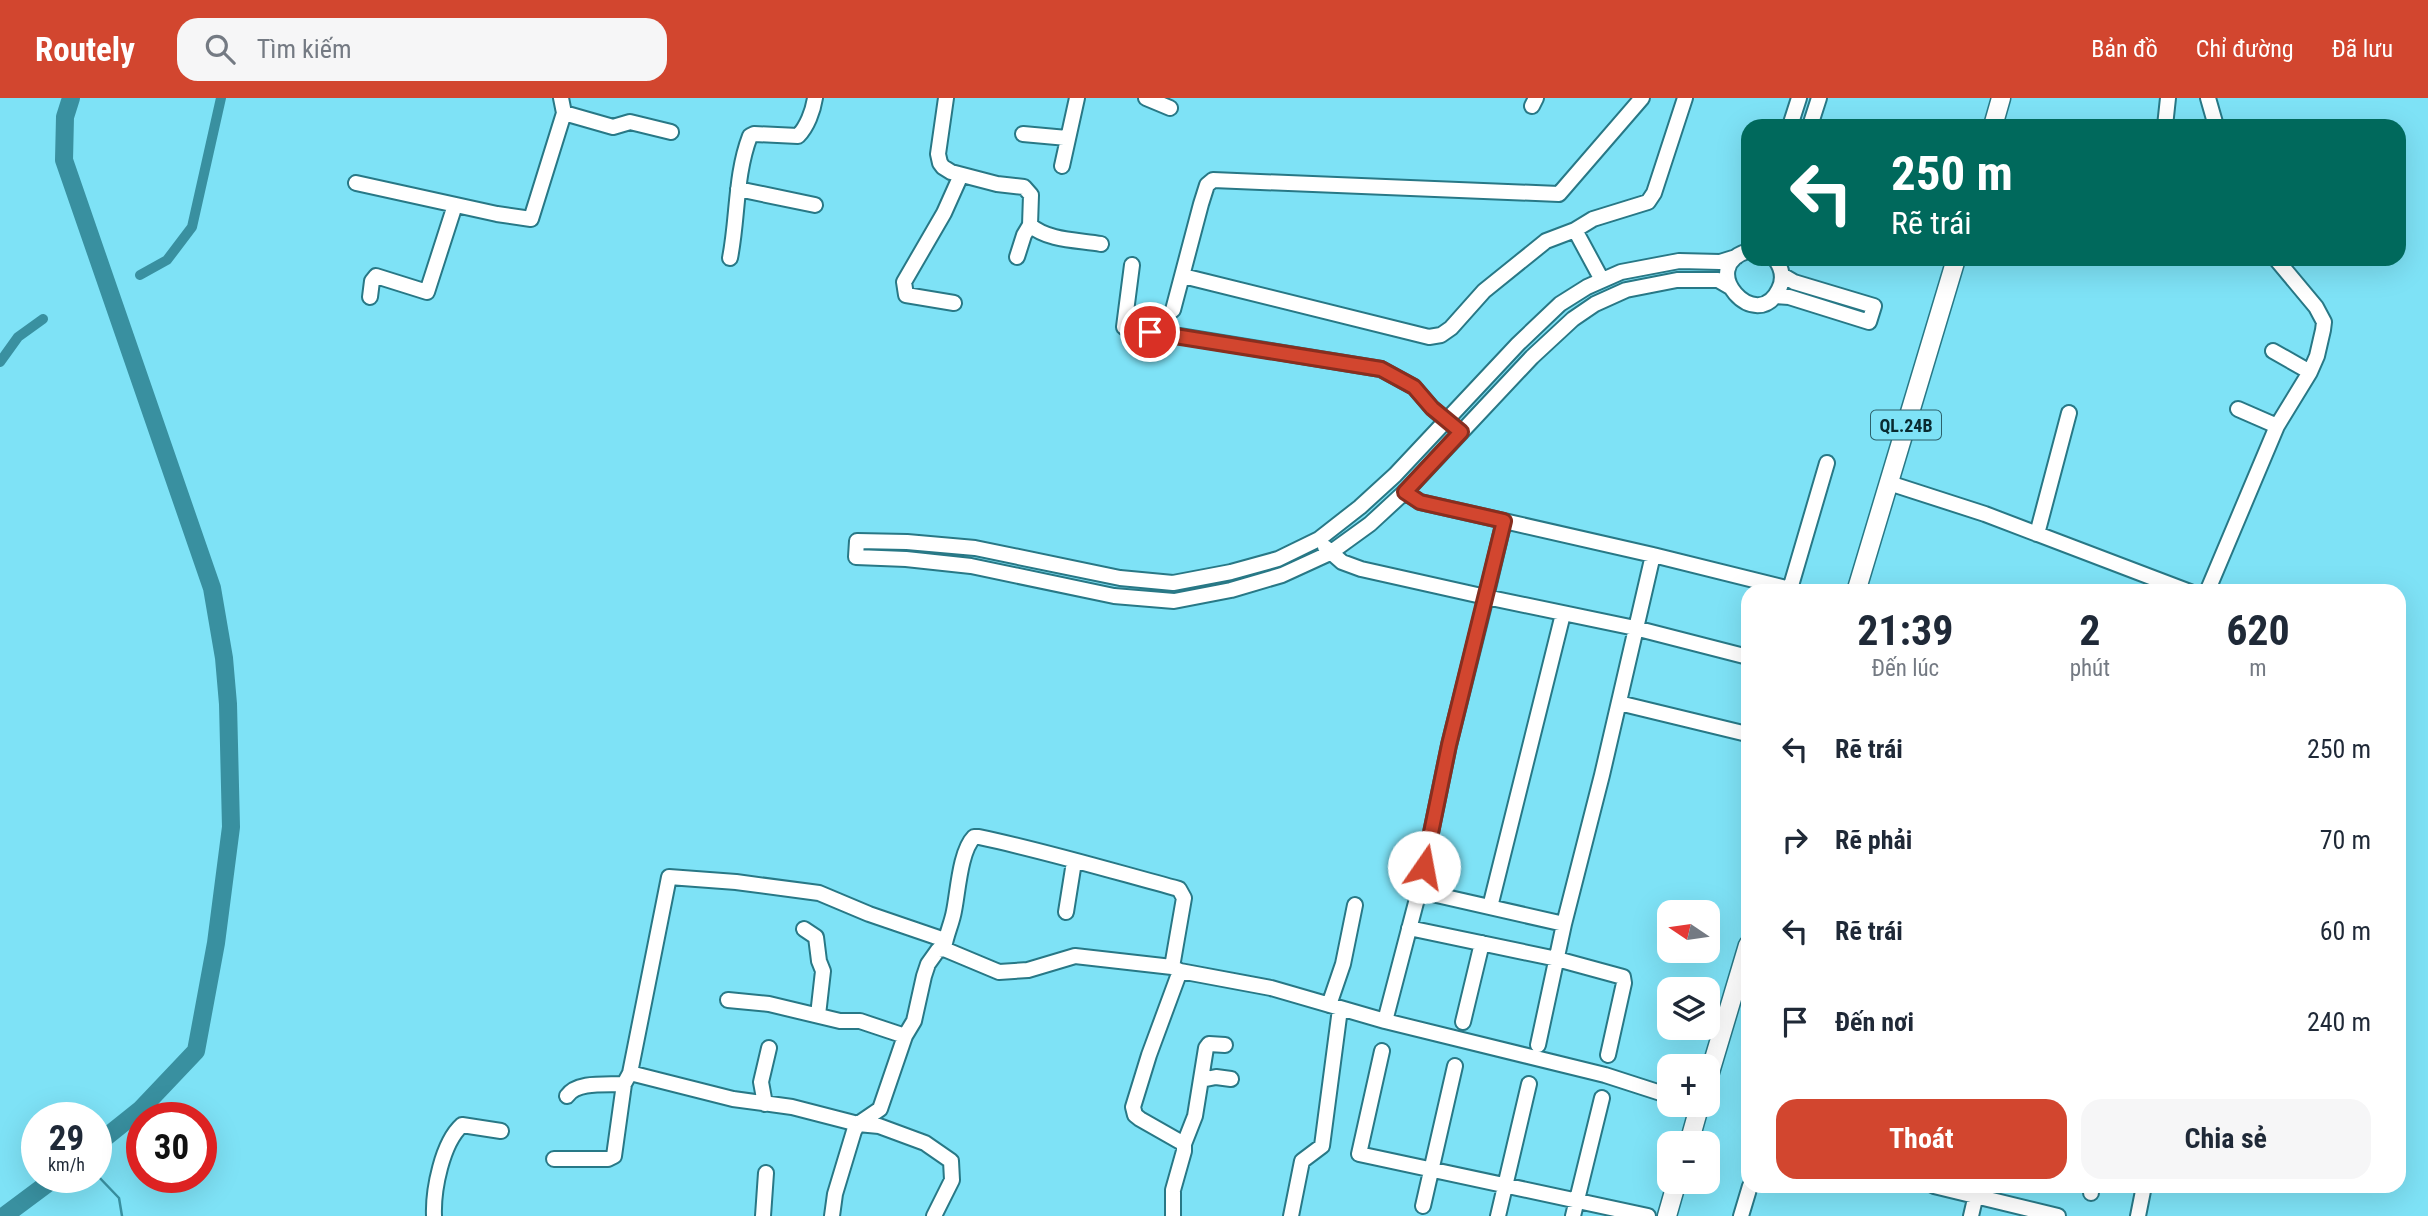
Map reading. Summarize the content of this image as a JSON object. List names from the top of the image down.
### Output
{
  "streets": {
    "main road": ["QL.24B"]
  },
  "north": "left",
  "page": {
    "header": "Routely",
    "search": "Tìm kiếm",
    "nav": ["Bản đồ", "Chỉ đường", "Đã lưu"],
    "turn": ["250 m", "Rẽ trái"],
    "eta": [
      "21:39",
      "Đến lúc",
      "2",
      "phút",
      "620",
      "m"
    ],
    "list": [
      {
        "name": "Rẽ trái",
        "value": "250 m"
      },
      {
        "name": "Rẽ phải",
        "value": "70 m"
      },
      {
        "name": "Rẽ trái",
        "value": "60 m"
      },
      {
        "name": "Đến nơi",
        "value": "240 m"
      }
    ],
    "map_buttons": ["+", "−"],
    "buttons": ["Thoát", "Chia sẻ"],
    "speed": "29 km/h",
    "limit": "30"
  }
}
